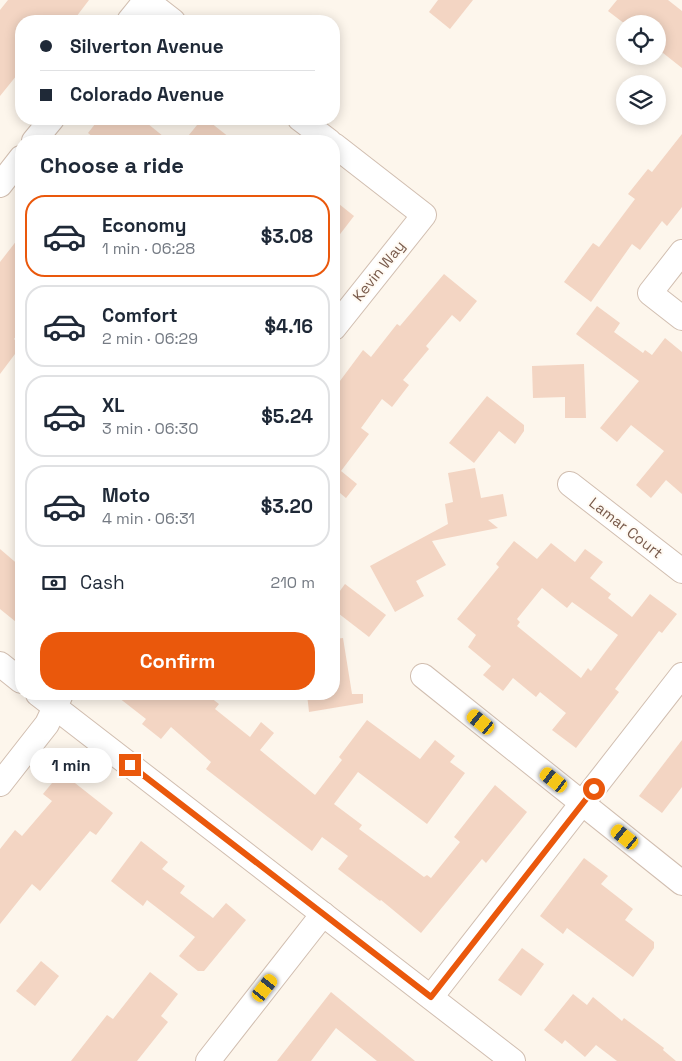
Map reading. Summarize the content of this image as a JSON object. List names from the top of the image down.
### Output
{
  "streets": {
    "street": ["Kevin Way", "Lamar Court"]
  },
  "page": {
    "banner": ["Silverton Avenue", "Colorado Avenue"],
    "heading": "Choose a ride",
    "list": [
      {
        "name": "Economy",
        "note": "1 min · 06:28",
        "value": "$3.08"
      },
      {
        "name": "Comfort",
        "note": "2 min · 06:29",
        "value": "$4.16"
      },
      {
        "name": "XL",
        "note": "3 min · 06:30",
        "value": "$5.24"
      },
      {
        "name": "Moto",
        "note": "4 min · 06:31",
        "value": "$3.20"
      }
    ],
    "pay": ["Cash", "210 m"],
    "buttons": "Confirm",
    "bubble": "1 min"
  }
}
